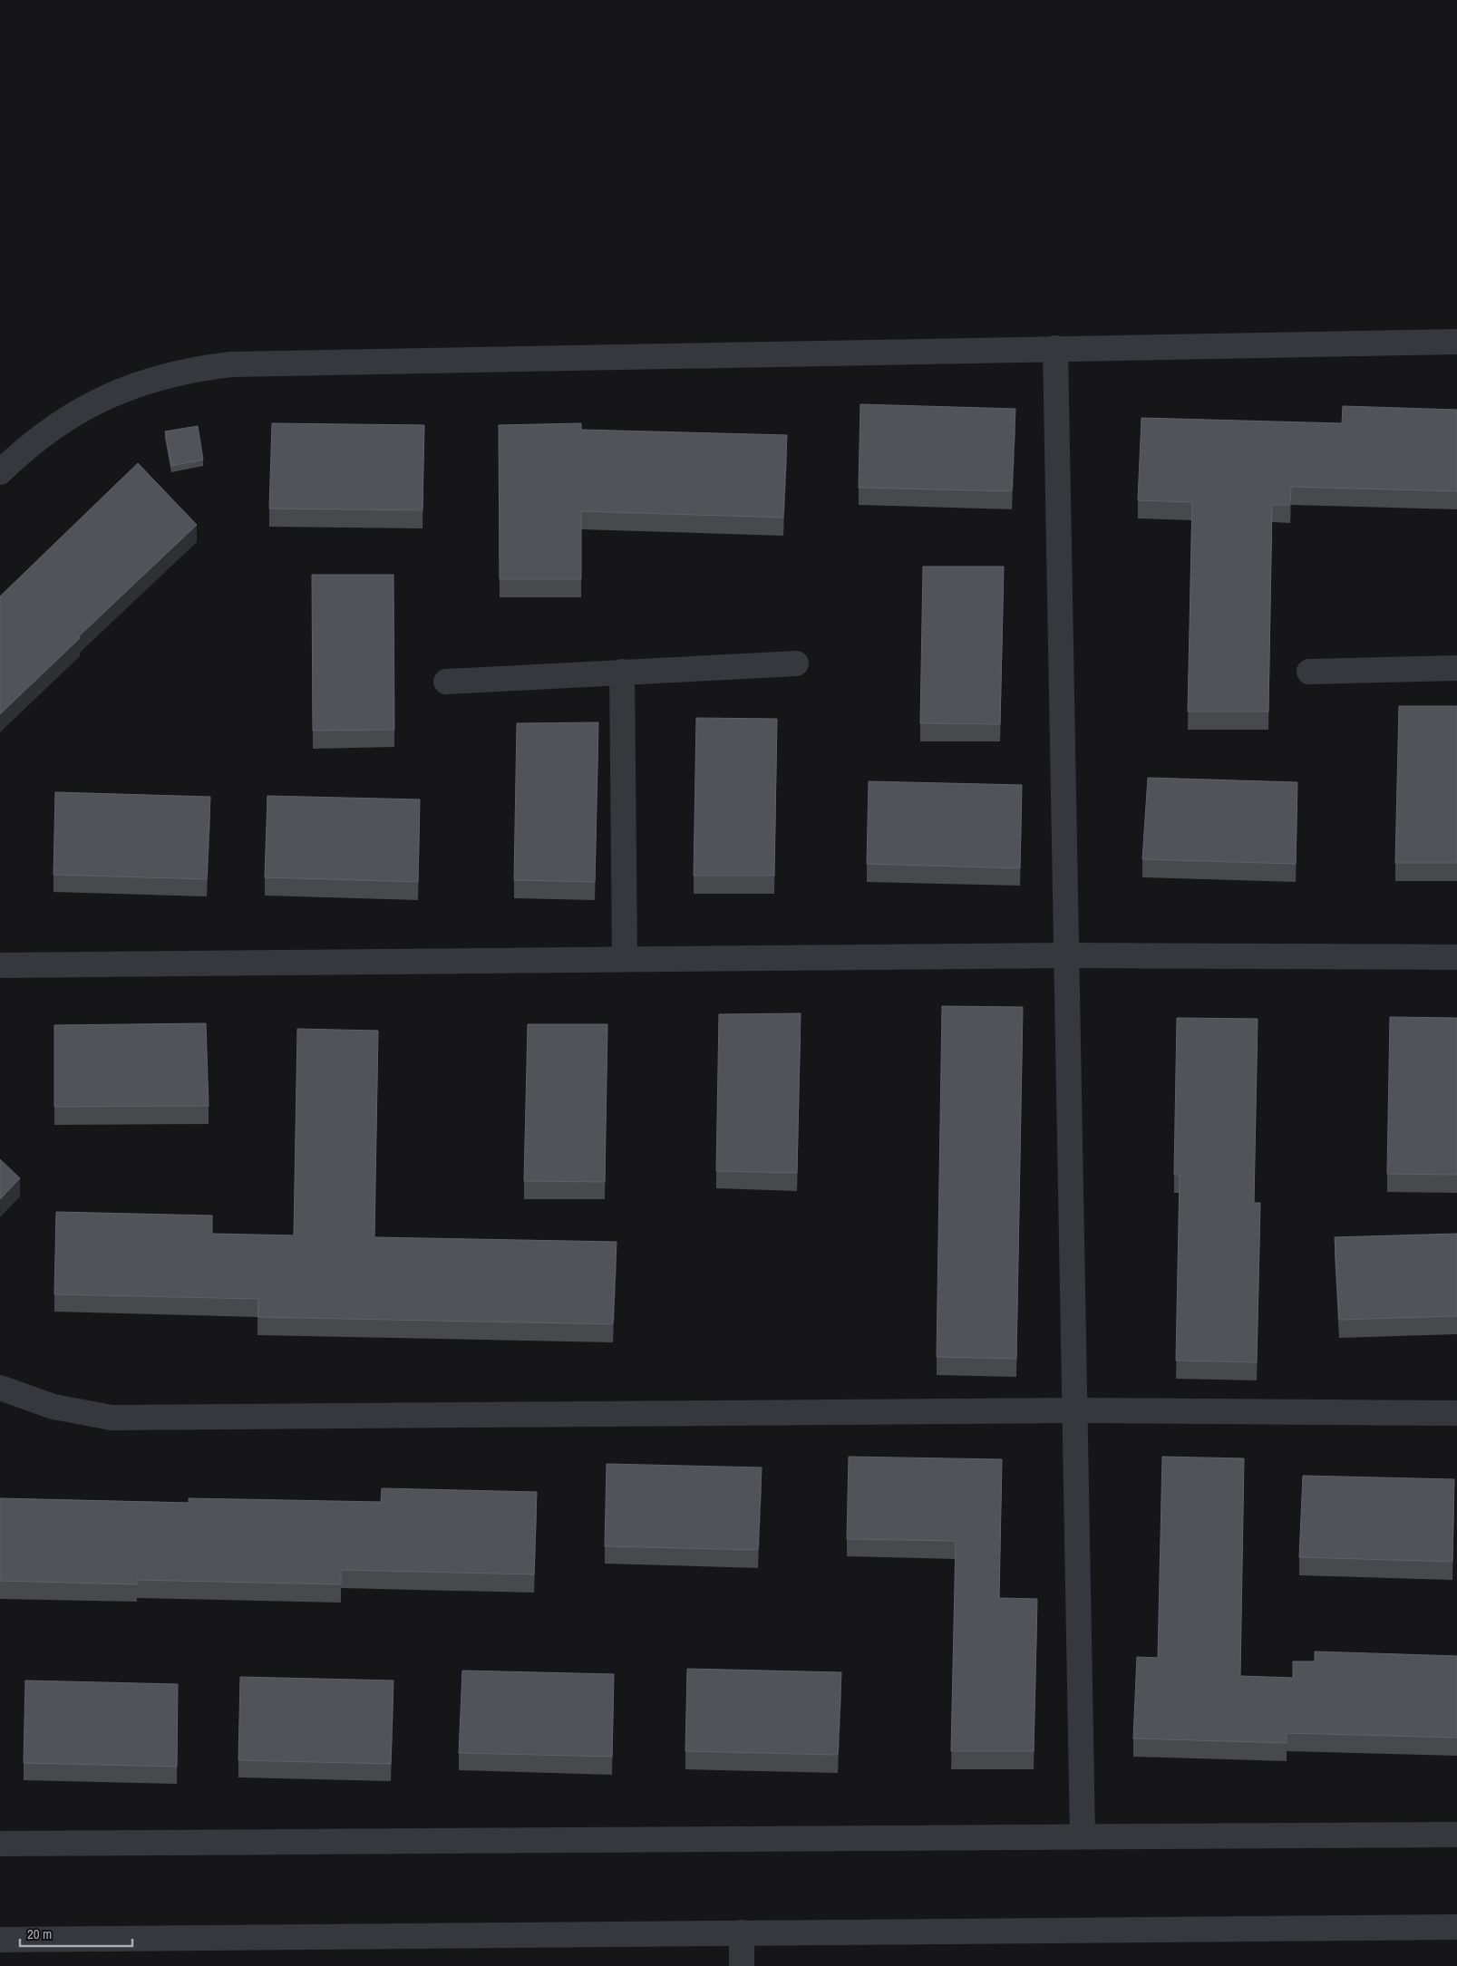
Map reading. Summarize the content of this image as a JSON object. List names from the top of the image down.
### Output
{
  "scale_bar": "20 m"
}
